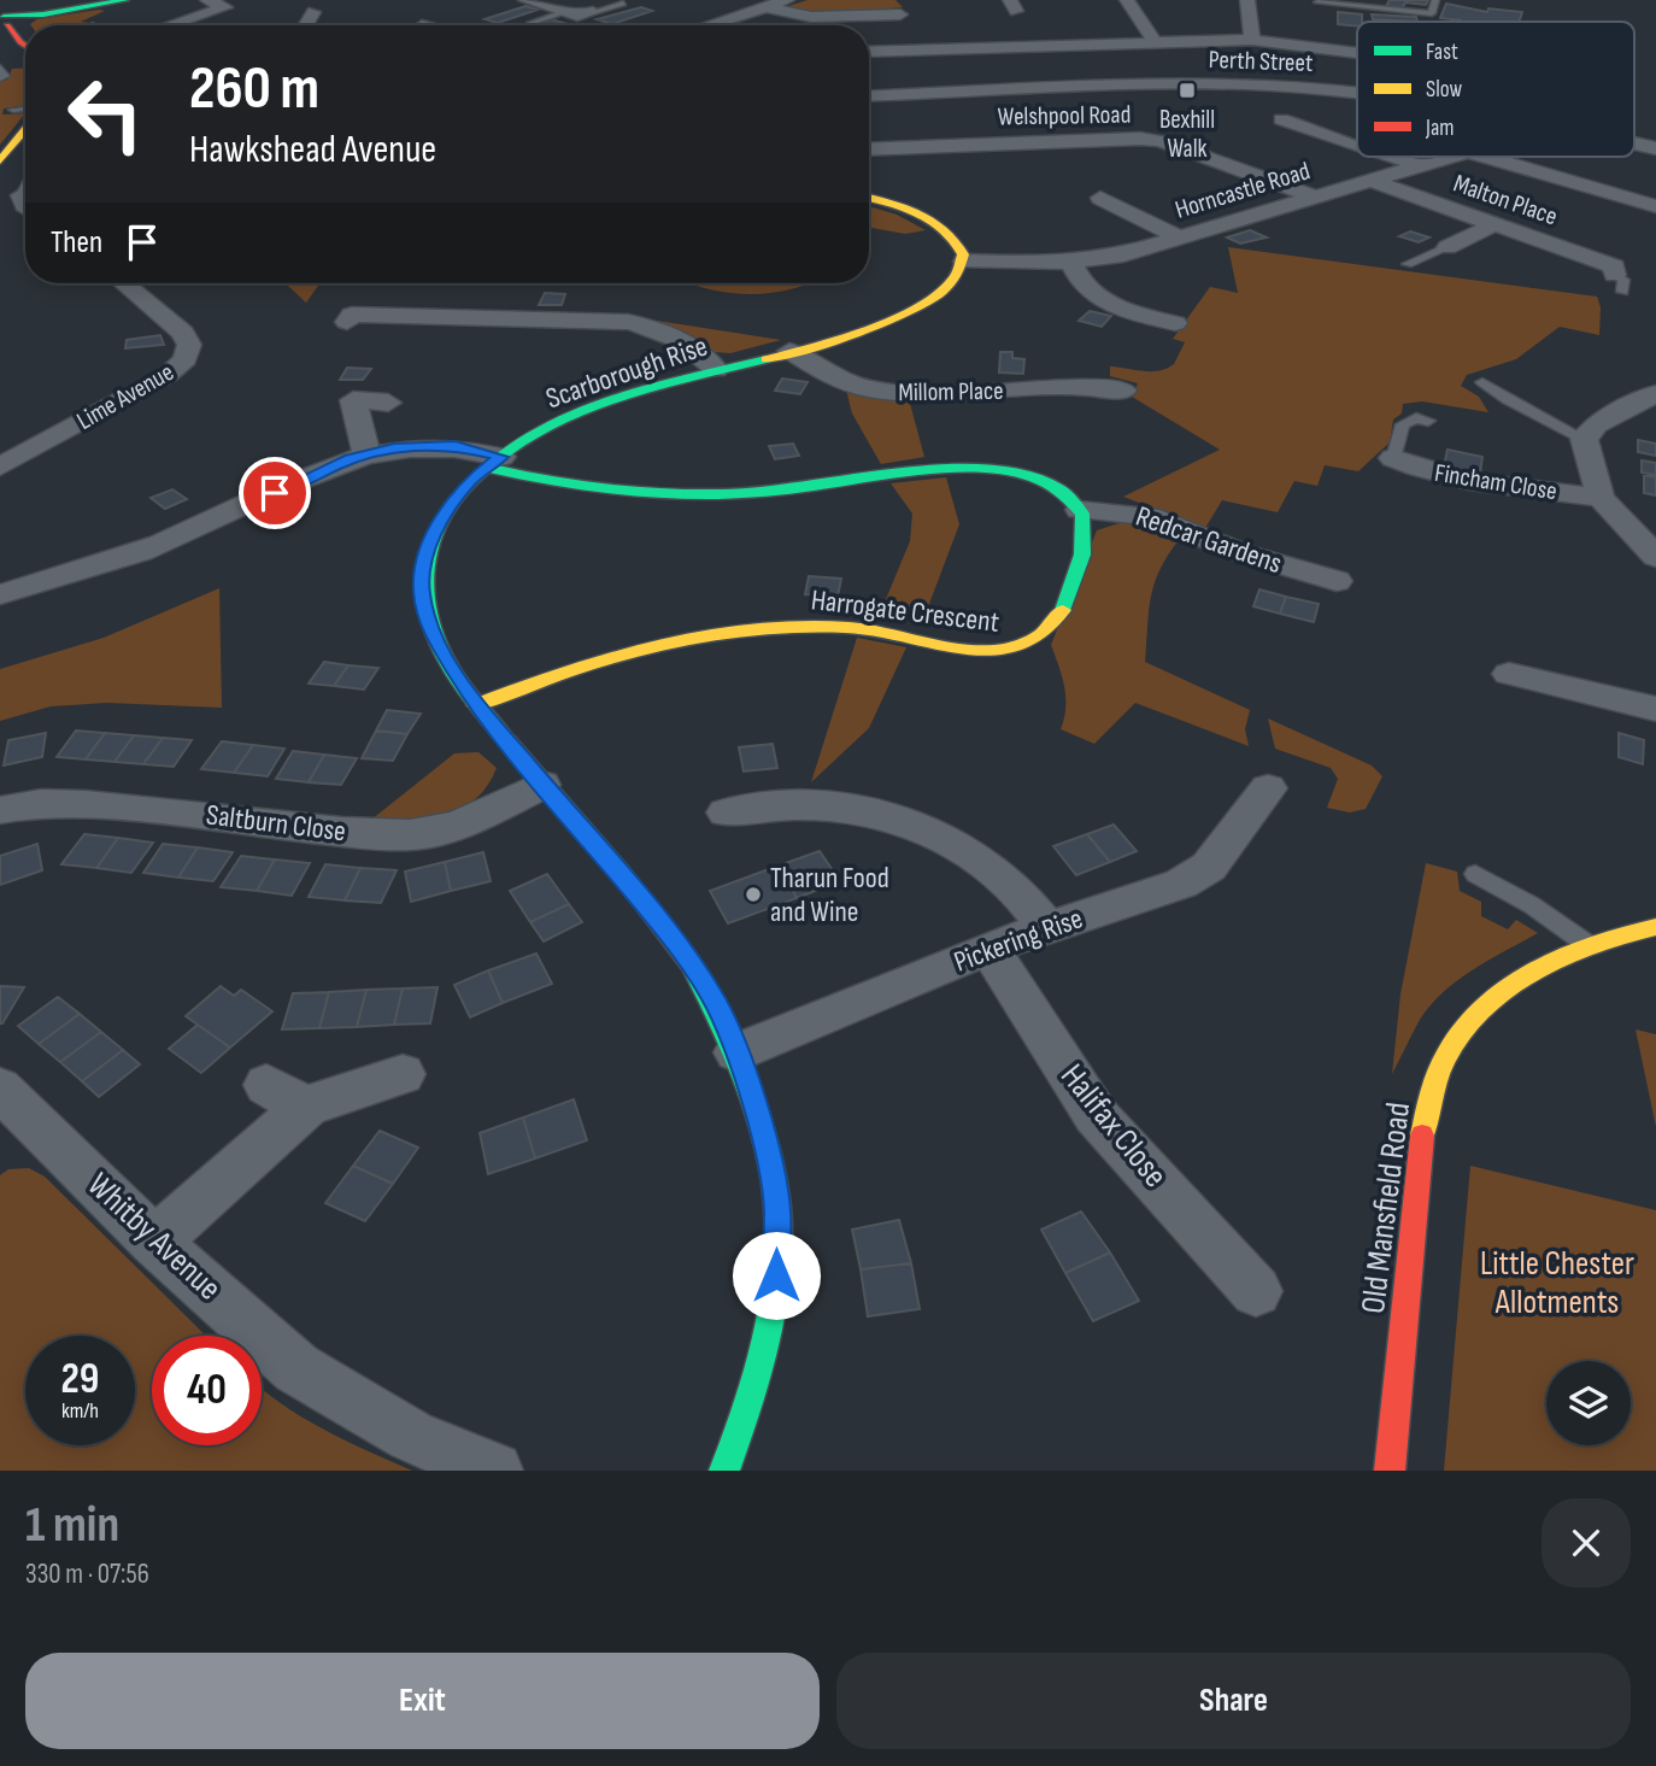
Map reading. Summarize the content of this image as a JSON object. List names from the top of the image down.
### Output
{
  "streets": {
    "street": [
      "Perth Street",
      "Welshpool Road",
      "Horncastle Road",
      "Malton Place",
      "Scarborough Rise",
      "Millom Place",
      "Lime Avenue",
      "Fincham Close",
      "Redcar Gardens",
      "Harrogate Crescent",
      "Saltburn Close",
      "Pickering Rise",
      "Halifax Close",
      "Old Mansfield Road",
      "Whitby Avenue"
    ]
  },
  "crossings": [
    ["Welshpool Road", "Horncastle Road"],
    ["Horncastle Road", "Malton Place"],
    ["Horncastle Road", "Scarborough Rise"],
    ["Scarborough Rise", "Millom Place"],
    ["Scarborough Rise", "Harrogate Crescent"],
    ["Scarborough Rise", "Saltburn Close"],
    ["Scarborough Rise", "Pickering Rise"],
    ["Redcar Gardens", "Harrogate Crescent"],
    ["Pickering Rise", "Halifax Close"]
  ],
  "parks": ["Little Chester Allotments"],
  "places": {
    "transit": ["Bexhill Walk"],
    "other": ["Tharun Food and Wine"]
  },
  "legend": ["Fast", "Slow", "Jam"],
  "page": {
    "turn": ["260 m", "Hawkshead Avenue"],
    "then": "Then",
    "speed": "29 km/h",
    "limit": "40",
    "heading": ["1 min", "330 m · 07:56"],
    "buttons": ["Exit", "Share"]
  }
}
